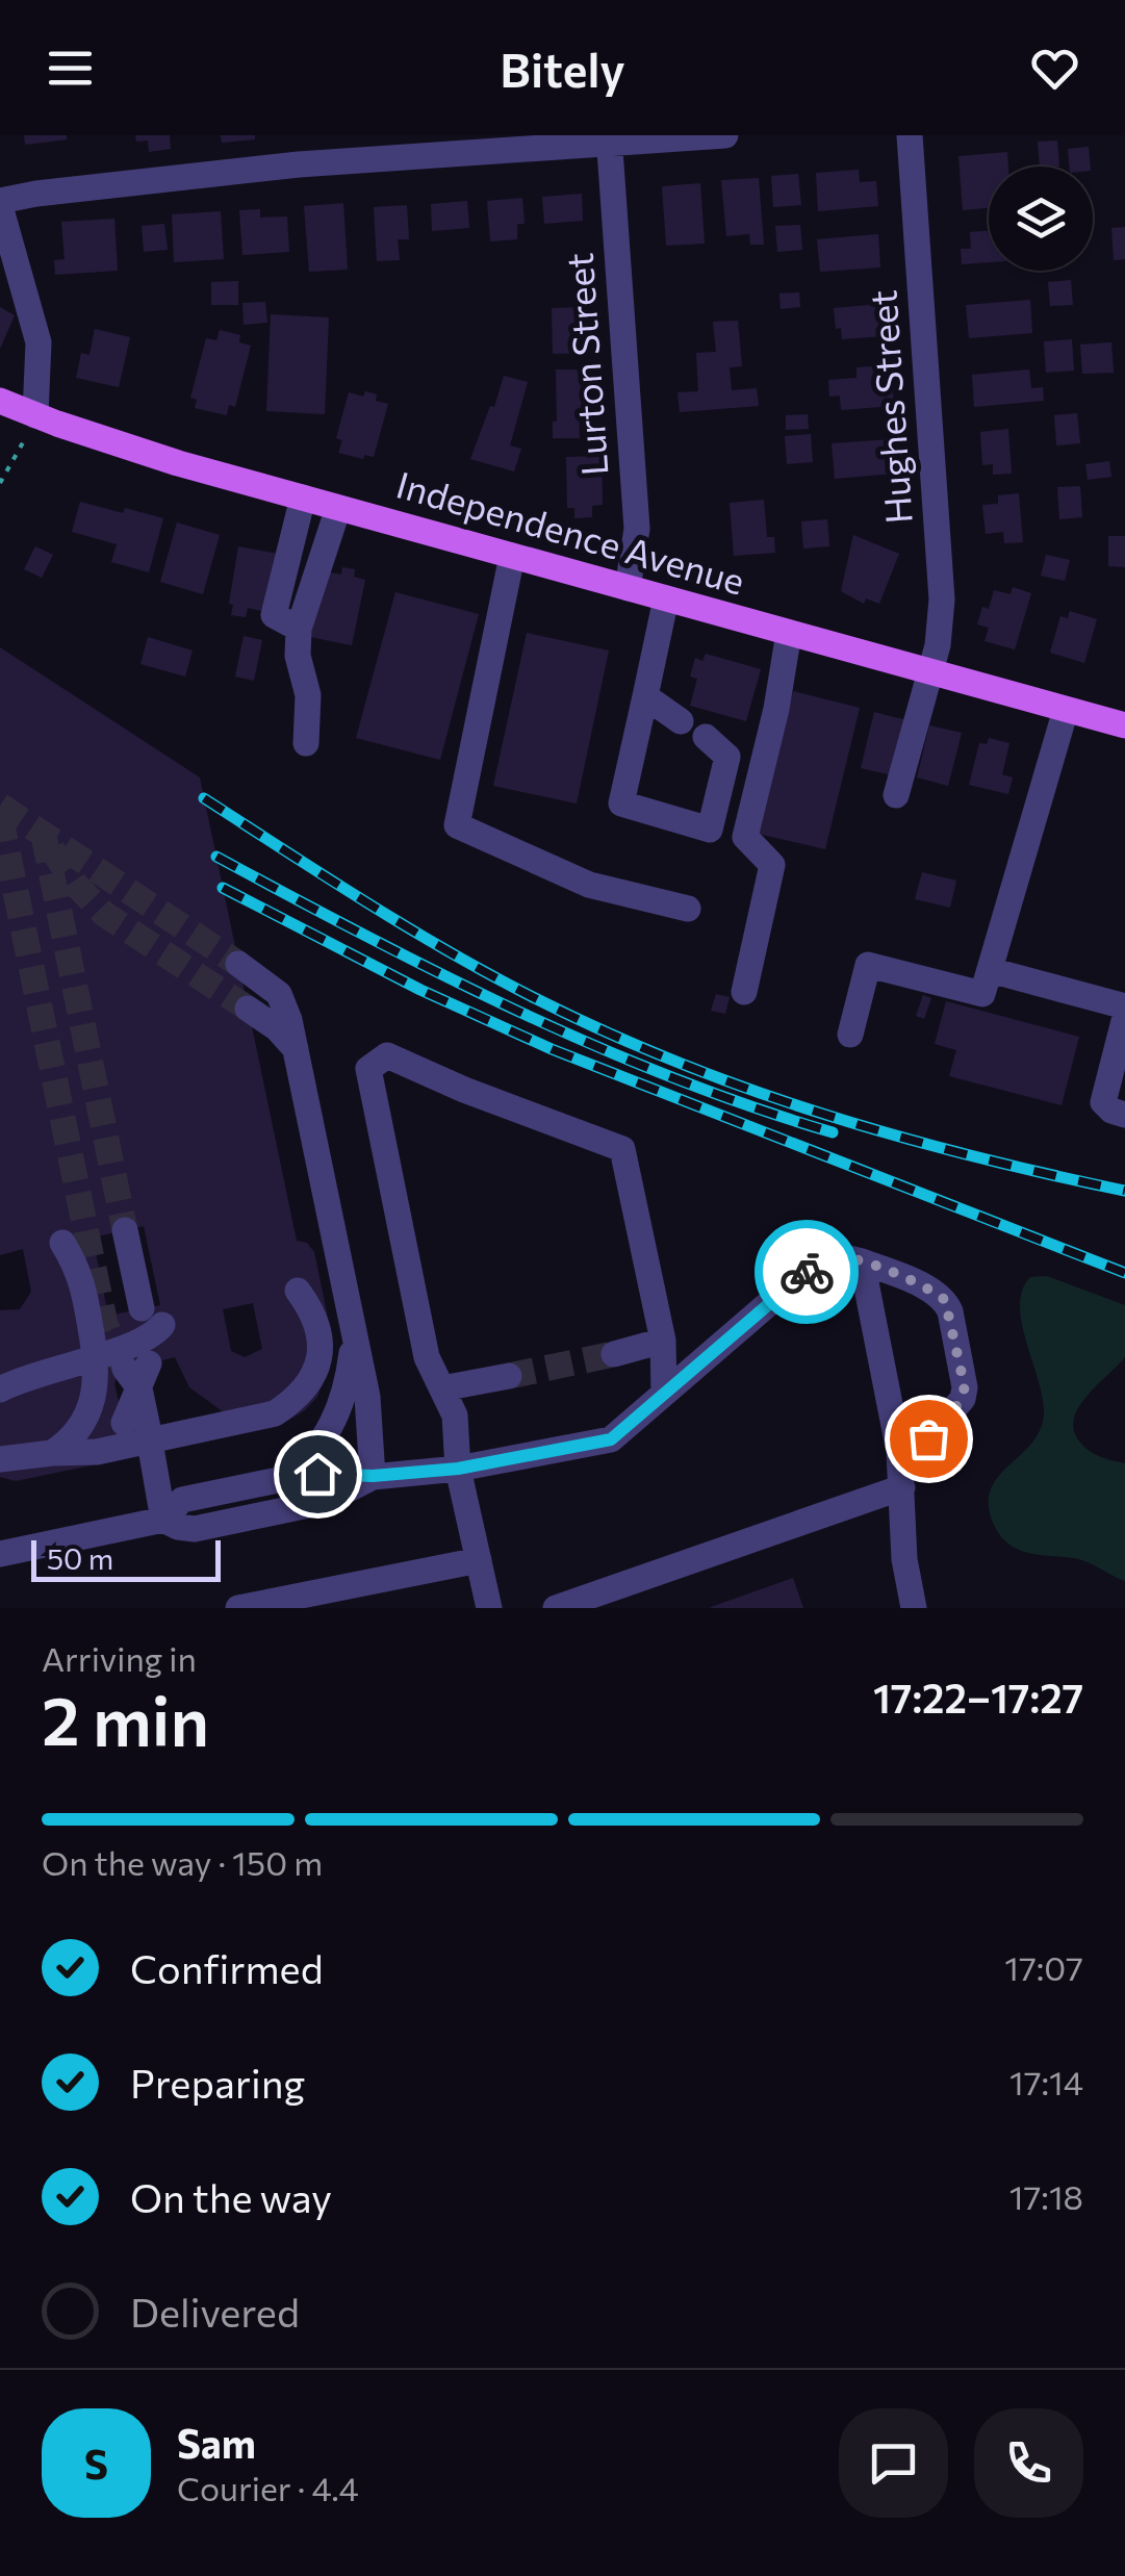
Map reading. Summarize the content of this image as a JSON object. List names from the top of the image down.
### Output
{
  "streets": {
    "main road": ["Independence Avenue"],
    "street": ["Lurton Street", "Hughes Street"]
  },
  "crossings": [
    ["Lurton Street", "Independence Avenue"],
    ["Hughes Street", "Independence Avenue"]
  ],
  "scale_bar": "50 m",
  "page": {
    "header": "Bitely",
    "scale": "50 m",
    "heading": ["2 min", "Arriving in", "17:22–17:27"],
    "panel": ["Sam", "Courier · 4.4"],
    "bar": "On the way · 150 m",
    "list": [
      ["Confirmed", "17:07"],
      ["Preparing", "17:14"],
      ["On the way", "17:18"],
      "Delivered"
    ],
    "round": "S"
  }
}
